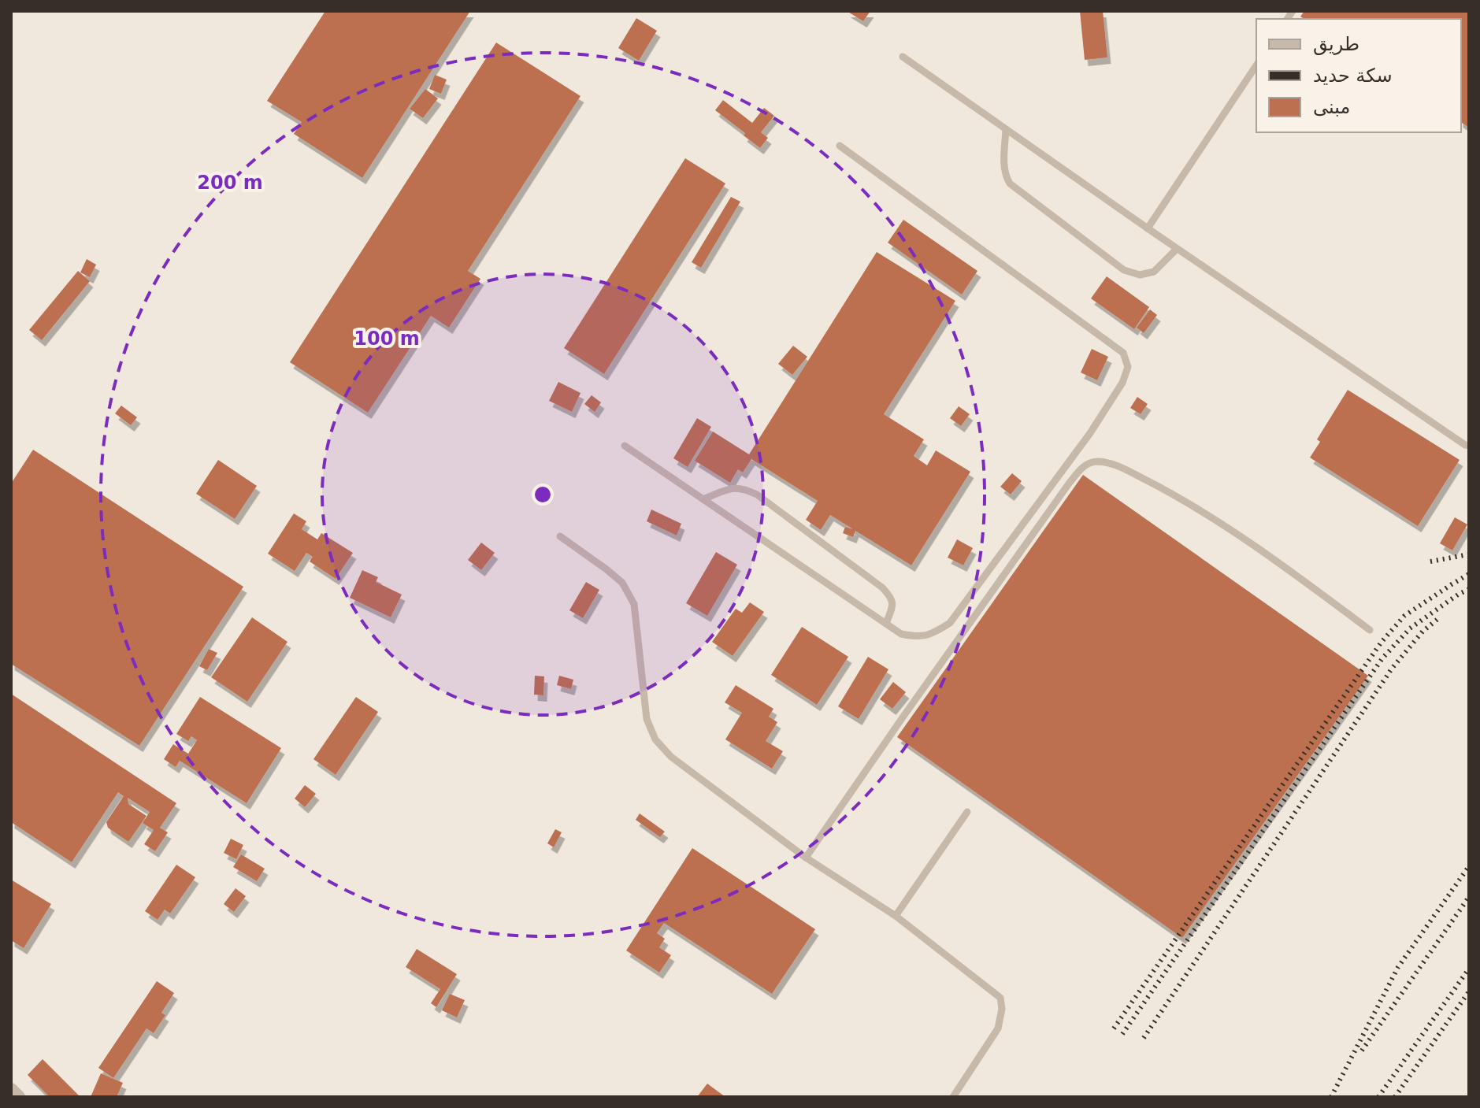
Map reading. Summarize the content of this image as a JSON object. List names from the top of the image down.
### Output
{
  "legend": ["طريق", "سكة حديد", "مبنى"],
  "rings": ["200 m", "100 m"]
}
